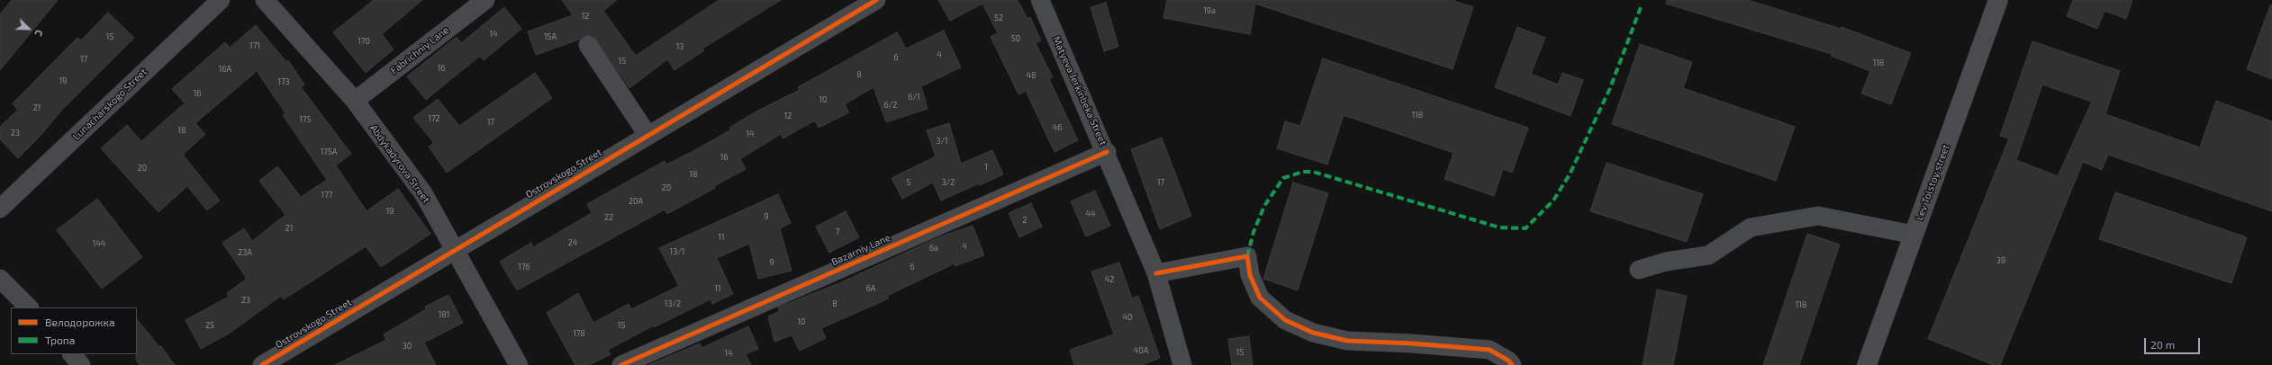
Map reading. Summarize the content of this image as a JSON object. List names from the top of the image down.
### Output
{
  "streets": {
    "main road": ["Lev Tolstoy street"],
    "street": [
      "Fabrichniy Lane",
      "Matyeva Jerkinbeka Street",
      "Lunacharskogo Street",
      "Abdykadyrova Street",
      "Ostrovskogo Street",
      "Bazarniy Lane"
    ]
  },
  "crossings": [
    ["Fabrichniy Lane", "Abdykadyrova Street"],
    ["Matyeva Jerkinbeka Street", "Bazarniy Lane"],
    ["Abdykadyrova Street", "Ostrovskogo Street"]
  ],
  "house_numbers": [
    "19a",
    "12",
    "52",
    "14",
    "15",
    "15А",
    "50",
    "170",
    "171",
    "13",
    "4",
    "6",
    "17",
    "15",
    "118",
    "16",
    "16А",
    "8",
    "48",
    "19",
    "173",
    "16",
    "6/1",
    "10",
    "6/2",
    "21",
    "118",
    "12",
    "172",
    "175",
    "17",
    "46",
    "18",
    "23",
    "14",
    "3/1",
    "175А",
    "16",
    "1",
    "20",
    "18",
    "5",
    "3/2",
    "17",
    "20",
    "177",
    "20А",
    "19",
    "44",
    "9",
    "22",
    "2",
    "21",
    "7",
    "11",
    "24",
    "144",
    "4",
    "6a",
    "13/1",
    "23А",
    "39",
    "9",
    "176",
    "6",
    "42",
    "11",
    "6А",
    "23",
    "13/2",
    "8",
    "118",
    "181",
    "40",
    "10",
    "25",
    "15",
    "178",
    "30",
    "40А",
    "15",
    "14"
  ],
  "legend": ["Велодорожка", "Тропа"],
  "scale_bar": "20 m",
  "north": "bottom right"
}
